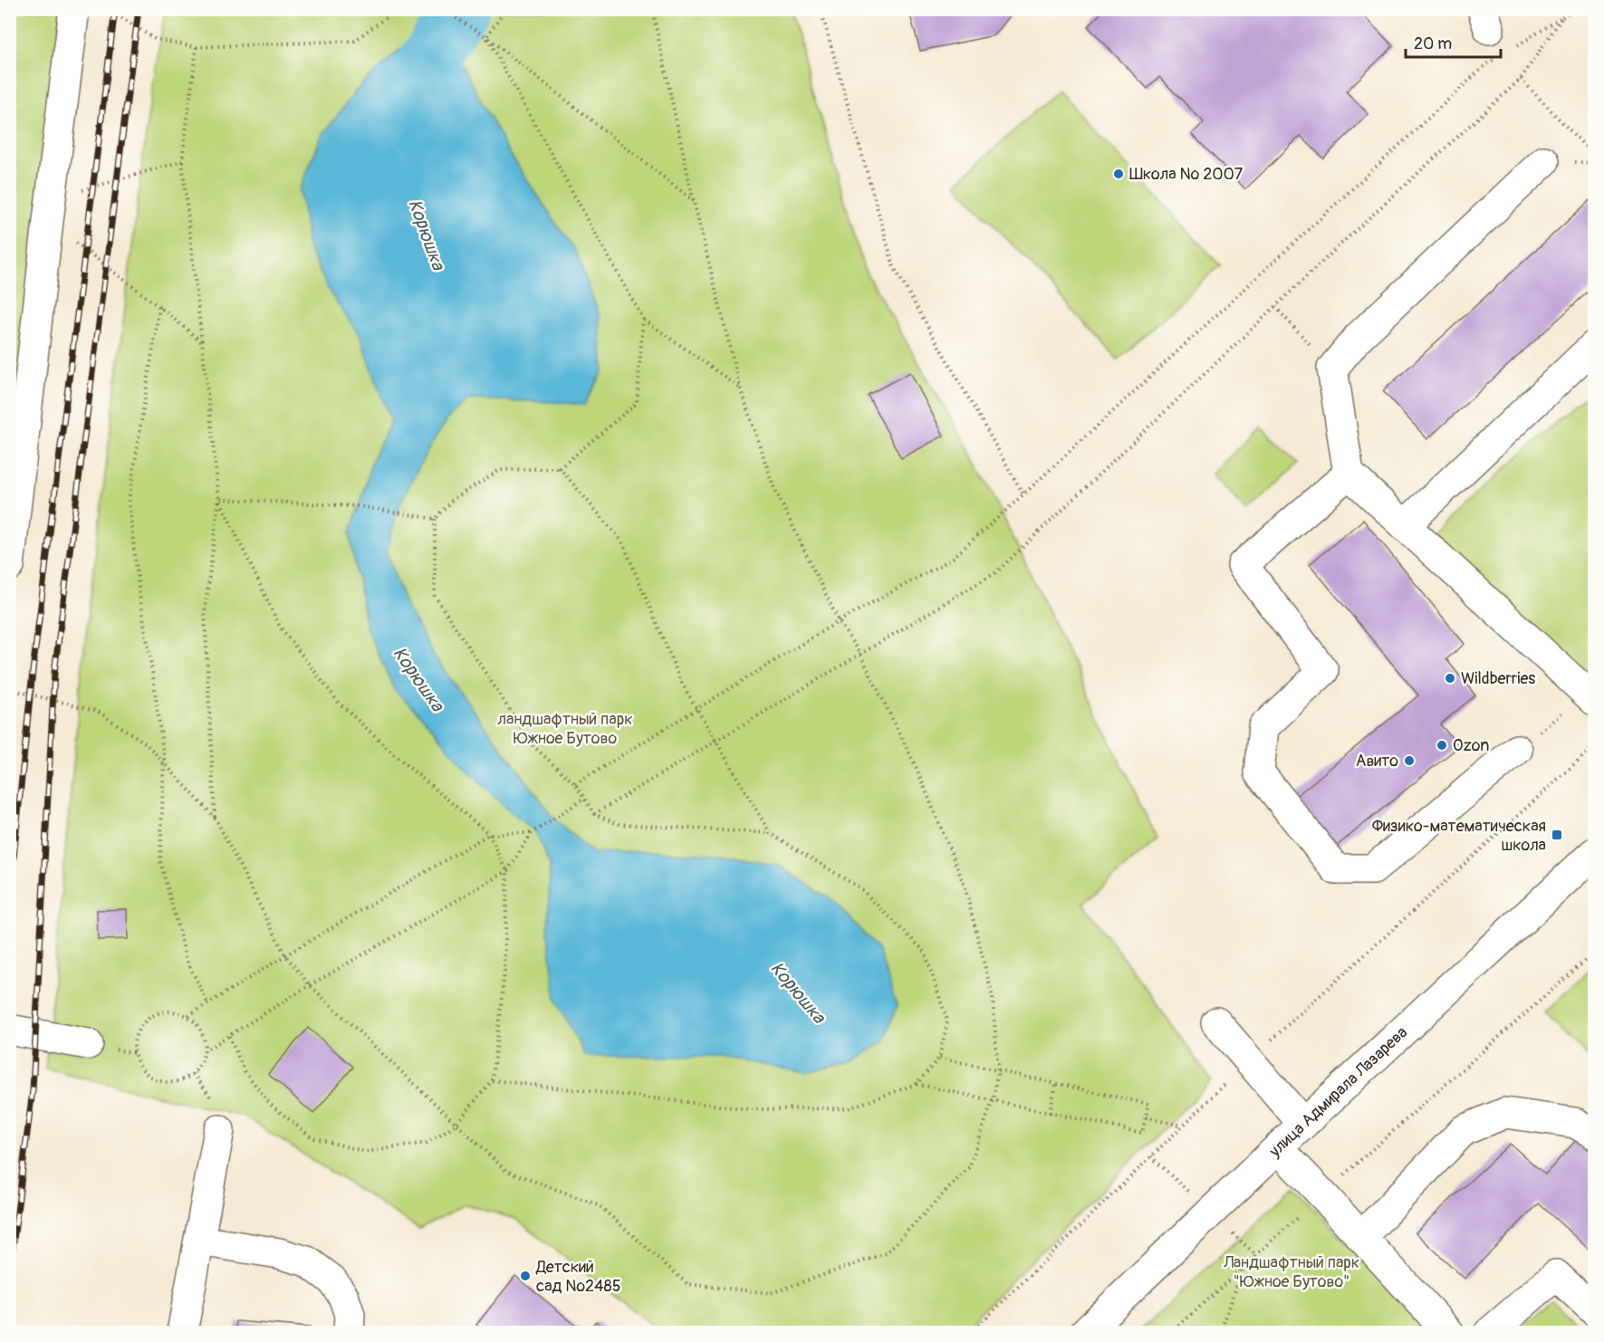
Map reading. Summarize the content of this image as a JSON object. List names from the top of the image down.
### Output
{
  "streets": {
    "street": ["улица Адмирала Лазарева"]
  },
  "water": ["Корюшка"],
  "parks": ["ландшафтный парк Южное Бутово", "Ландшафтный парк \"Южное Бутово\""],
  "places": {
    "other": [
      "Школа № 2007",
      "Wildberries",
      "Ozon",
      "Авито",
      "Детский сад №2485"
    ],
    "transit": ["Физико-математическая школа"]
  },
  "scale_bar": "20 m"
}
